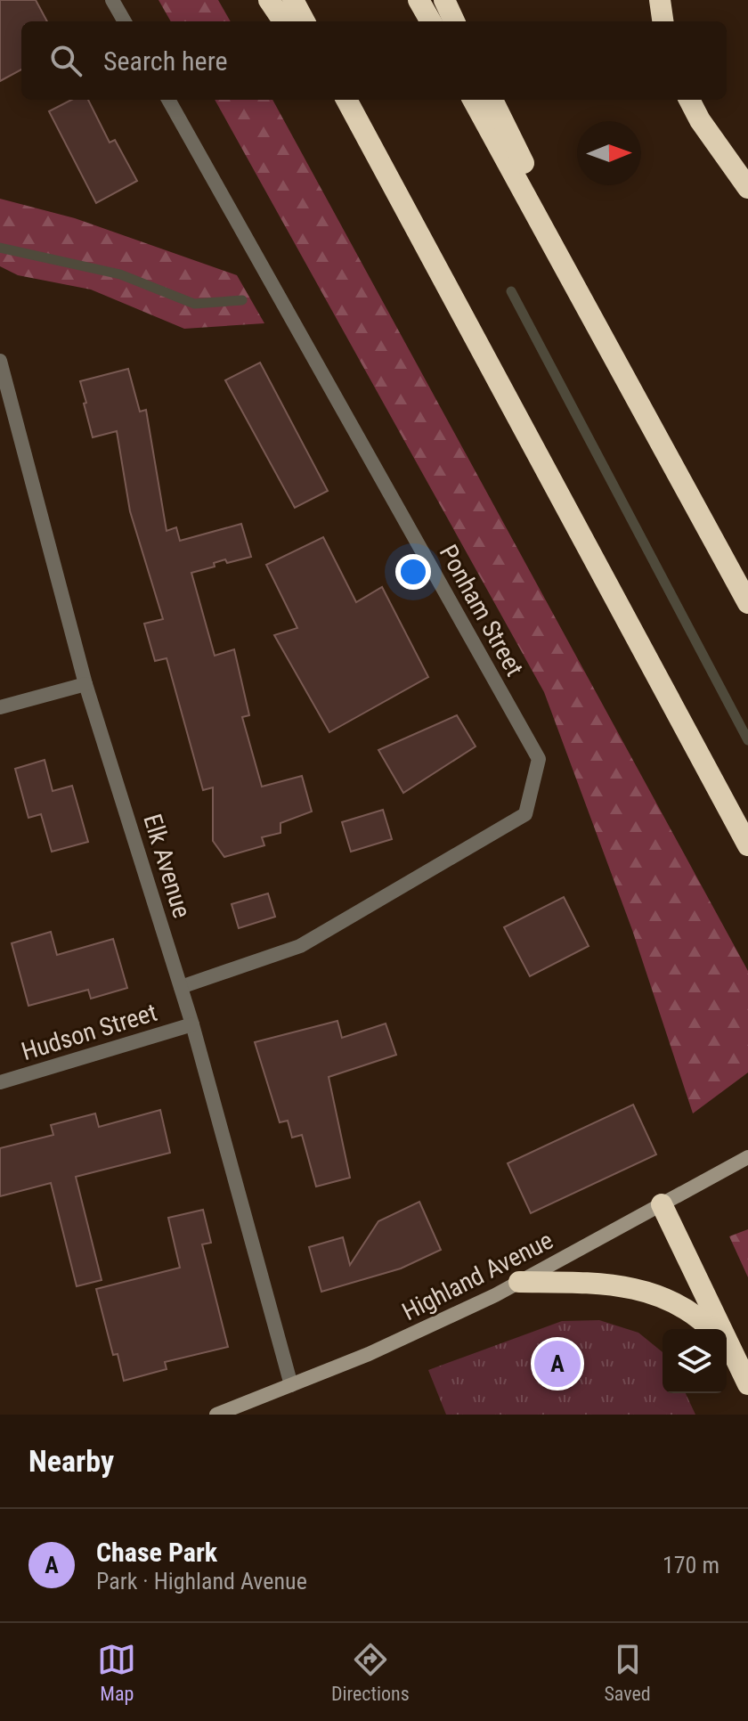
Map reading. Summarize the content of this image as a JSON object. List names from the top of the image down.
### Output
{
  "streets": {
    "main road": ["Highland Avenue"],
    "street": ["Ponham Street", "Elk Avenue", "Hudson Street"]
  },
  "crossings": [
    ["Ponham Street", "Elk Avenue"],
    ["Elk Avenue", "Hudson Street"],
    ["Elk Avenue", "Highland Avenue"]
  ],
  "north": "right",
  "page": {
    "search": "Search here",
    "pins": "A",
    "heading": "Nearby",
    "list": [
      {
        "mark": "A",
        "name": "Chase Park",
        "note": "Park · Highland Avenue",
        "value": "170 m"
      }
    ],
    "nav": ["Map", "Directions", "Saved"]
  }
}
